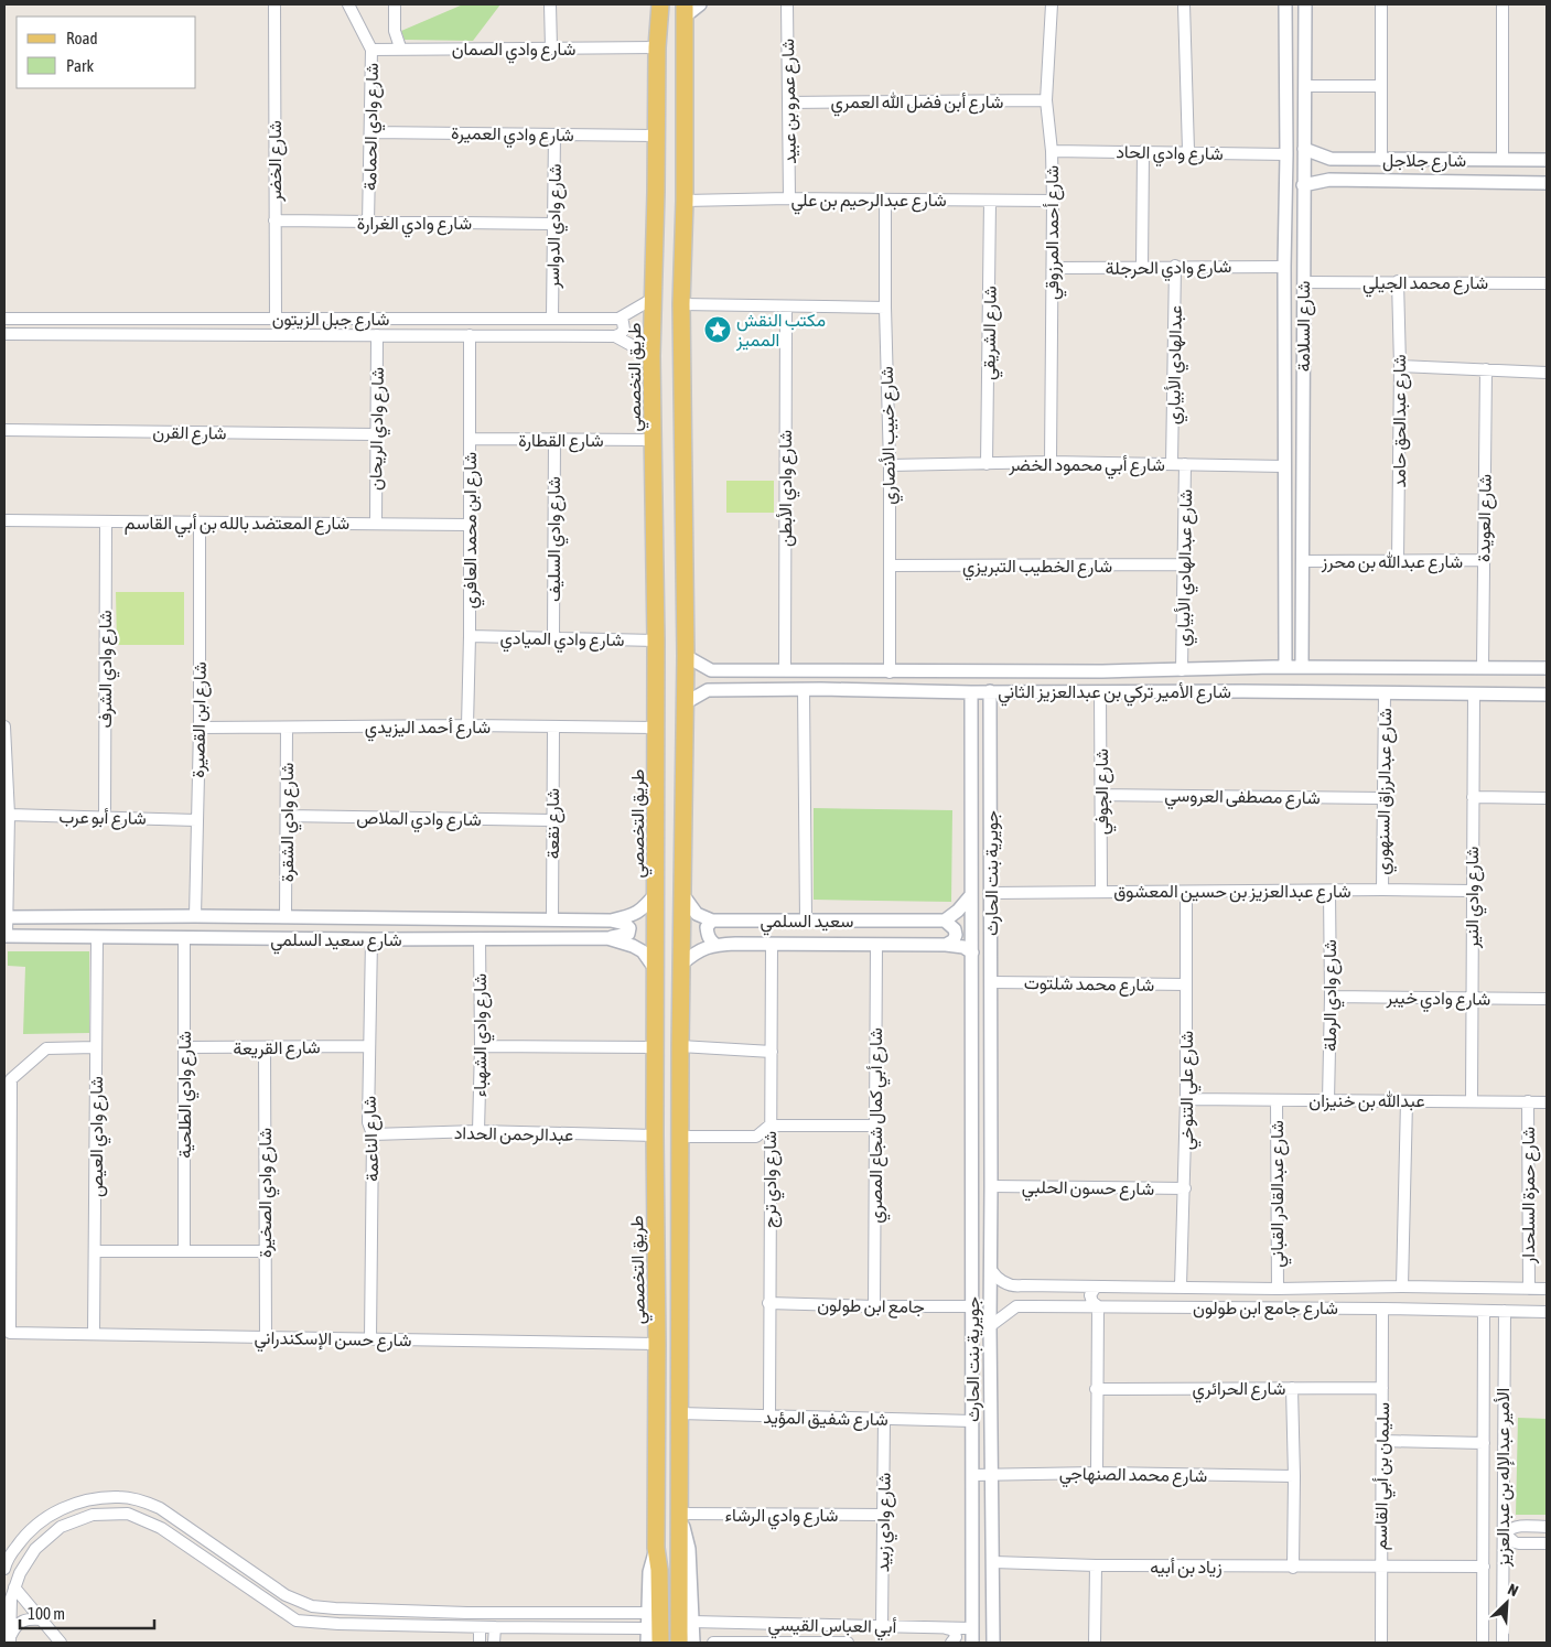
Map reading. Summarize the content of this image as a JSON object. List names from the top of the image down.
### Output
{
  "streets": {
    "main road": ["طريق التخصصي"],
    "street": [
      "شارع وادي الصمان",
      "شارع عمرو بن عبيد",
      "شارع أبن فضل الله العمري",
      "شارع وادي الحمامة",
      "شارع وادي العميرة",
      "شارع وادي الحاد",
      "شارع جلاجل",
      "شارع الخضر",
      "شارع عبدالرحيم بن علي",
      "شارع وادي الغرارة",
      "شارع وادي الدواسر",
      "شارع أحمد المرزوقي",
      "شارع وادي الحرجلة",
      "شارع محمد الجيلي",
      "شارع جبل الزيتون",
      "شارع السلامة",
      "شارع الشريقي",
      "عبدالهادي الأبياري",
      "شارع عبدالحق حامد",
      "شارع وادي الريحان",
      "شارع القرن",
      "شارع خبيب الأنصاري",
      "شارع القطارة",
      "شارع أبي محمود الخضر",
      "شارع وادي الأبطن",
      "شارع العويدة",
      "شارع المعتضد بالله بن أبي القاسم",
      "شارع ابن محمد العافري",
      "شارع وادي السليف",
      "شارع عبدالله بن محرز",
      "شارع الخطيب التبريزي",
      "شارع عبدالهادي الأبياري",
      "شارع وادي الميادي",
      "شارع وادي الشرف",
      "شارع الأمير تركي بن عبدالعزيز الثاني",
      "شارع ابن القصيرة",
      "شارع أحمد اليزيدي",
      "شارع الجوفي",
      "شارع عبدالرزاق السنهوري",
      "شارع مصطفى العروسي",
      "شارع أبو عرب",
      "شارع وادي الملاص",
      "شارع وادي الشقرة",
      "شارع نقعة",
      "جويرية بنت الحارث",
      "شارع عبدالعزيز بن حسين المعشوق",
      "شارع وادي النير",
      "سعيد السلمي",
      "شارع سعيد السلمي",
      "شارع محمد شلتوت",
      "شارع وادي الرملة",
      "شارع وادي خيبر",
      "شارع وادي الشهباء",
      "شارع القريعة",
      "شارع علي التنوخي",
      "شارع وادي الطلحية",
      "عبدالله بن خنيزان",
      "شارع أبي كمال شجاع المصري",
      "عبدالرحمن الحداد",
      "شارع وادي العيص",
      "شارع الناعمة",
      "شارع وادي ترج",
      "شارع حسون الحلبي",
      "شارع وادي الصخيرة",
      "شارع عبدالقادر القباني",
      "شارع حمزة السلحدار",
      "جامع ابن طولون",
      "شارع جامع ابن طولون",
      "شارع حسن الإسكندراني",
      "شارع الحرائري",
      "شارع شفيق المؤيد",
      "شارع محمد الصنهاجي",
      "سليمان بن أبي القاسم",
      "الأمير عبدالإله بن عبدالعزيز",
      "شارع وادي الرشاء",
      "شارع وادي زبيد",
      "زياد بن أبيه",
      "أبي العباس القيسي"
    ]
  },
  "crossings": [
    ["شارع وادي الصمان", "شارع وادي الحمامة"],
    ["شارع وادي الصمان", "طريق التخصصي"],
    ["شارع عمرو بن عبيد", "شارع أبن فضل الله العمري"],
    ["شارع عمرو بن عبيد", "شارع عبدالرحيم بن علي"],
    ["شارع أبن فضل الله العمري", "شارع أحمد المرزوقي"],
    ["شارع وادي الحمامة", "شارع وادي العميرة"],
    ["شارع وادي الحمامة", "شارع وادي الغرارة"],
    ["شارع وادي العميرة", "شارع وادي الدواسر"],
    ["شارع وادي العميرة", "طريق التخصصي"],
    ["شارع وادي الحاد", "شارع أحمد المرزوقي"],
    ["شارع جلاجل", "شارع السلامة"],
    ["شارع الخضر", "شارع وادي الغرارة"],
    ["شارع الخضر", "شارع جبل الزيتون"],
    ["شارع عبدالرحيم بن علي", "شارع أحمد المرزوقي"],
    ["شارع عبدالرحيم بن علي", "شارع الشريقي"],
    ["شارع عبدالرحيم بن علي", "شارع خبيب الأنصاري"],
    ["شارع وادي الغرارة", "شارع وادي الدواسر"],
    ["شارع وادي الدواسر", "شارع جبل الزيتون"],
    ["شارع أحمد المرزوقي", "شارع وادي الحرجلة"],
    ["شارع أحمد المرزوقي", "شارع أبي محمود الخضر"],
    ["شارع وادي الحرجلة", "عبدالهادي الأبياري"],
    ["شارع محمد الجيلي", "شارع السلامة"],
    ["شارع محمد الجيلي", "شارع عبدالحق حامد"],
    ["شارع جبل الزيتون", "طريق التخصصي"],
    ["شارع جبل الزيتون", "شارع وادي الريحان"],
    ["شارع جبل الزيتون", "شارع ابن محمد العافري"],
    ["شارع السلامة", "شارع عبدالله بن محرز"],
    ["شارع السلامة", "شارع الأمير تركي بن عبدالعزيز الثاني"],
    ["شارع الشريقي", "شارع أبي محمود الخضر"],
    ["عبدالهادي الأبياري", "شارع أبي محمود الخضر"],
    ["طريق التخصصي", "شارع القطارة"],
    ["طريق التخصصي", "شارع وادي الميادي"],
    ["طريق التخصصي", "شارع أحمد اليزيدي"],
    ["طريق التخصصي", "شارع سعيد السلمي"],
    ["طريق التخصصي", "عبدالرحمن الحداد"],
    ["طريق التخصصي", "شارع حسن الإسكندراني"],
    ["شارع عبدالحق حامد", "شارع عبدالله بن محرز"],
    ["شارع وادي الريحان", "شارع القرن"],
    ["شارع وادي الريحان", "شارع المعتضد بالله بن أبي القاسم"],
    ["شارع خبيب الأنصاري", "شارع أبي محمود الخضر"],
    ["شارع خبيب الأنصاري", "شارع الخطيب التبريزي"],
    ["شارع خبيب الأنصاري", "شارع الأمير تركي بن عبدالعزيز الثاني"],
    ["شارع القطارة", "شارع ابن محمد العافري"],
    ["شارع القطارة", "شارع وادي السليف"],
    ["شارع أبي محمود الخضر", "شارع عبدالهادي الأبياري"],
    ["شارع وادي الأبطن", "شارع الأمير تركي بن عبدالعزيز الثاني"],
    ["شارع العويدة", "شارع عبدالله بن محرز"],
    ["شارع العويدة", "شارع الأمير تركي بن عبدالعزيز الثاني"],
    ["شارع المعتضد بالله بن أبي القاسم", "شارع ابن محمد العافري"],
    ["شارع المعتضد بالله بن أبي القاسم", "شارع وادي الشرف"],
    ["شارع المعتضد بالله بن أبي القاسم", "شارع ابن القصيرة"],
    ["شارع ابن محمد العافري", "شارع وادي الميادي"],
    ["شارع ابن محمد العافري", "شارع أحمد اليزيدي"],
    ["شارع وادي السليف", "شارع وادي الميادي"],
    ["شارع الخطيب التبريزي", "شارع عبدالهادي الأبياري"],
    ["شارع عبدالهادي الأبياري", "شارع الأمير تركي بن عبدالعزيز الثاني"],
    ["شارع وادي الشرف", "شارع أبو عرب"],
    ["شارع الأمير تركي بن عبدالعزيز الثاني", "شارع الجوفي"],
    ["شارع الأمير تركي بن عبدالعزيز الثاني", "شارع عبدالرزاق السنهوري"],
    ["شارع الأمير تركي بن عبدالعزيز الثاني", "جويرية بنت الحارث"],
    ["شارع الأمير تركي بن عبدالعزيز الثاني", "شارع وادي النير"],
    ["شارع ابن القصيرة", "شارع أحمد اليزيدي"],
    ["شارع ابن القصيرة", "شارع أبو عرب"],
    ["شارع ابن القصيرة", "شارع سعيد السلمي"],
    ["شارع أحمد اليزيدي", "شارع وادي الشقرة"],
    ["شارع أحمد اليزيدي", "شارع نقعة"],
    ["شارع الجوفي", "شارع مصطفى العروسي"],
    ["شارع الجوفي", "شارع عبدالعزيز بن حسين المعشوق"],
    ["شارع عبدالرزاق السنهوري", "شارع مصطفى العروسي"],
    ["شارع عبدالرزاق السنهوري", "شارع عبدالعزيز بن حسين المعشوق"],
    ["شارع وادي الملاص", "شارع وادي الشقرة"],
    ["شارع وادي الملاص", "شارع نقعة"],
    ["شارع وادي الشقرة", "شارع سعيد السلمي"],
    ["شارع نقعة", "شارع سعيد السلمي"],
    ["جويرية بنت الحارث", "شارع عبدالعزيز بن حسين المعشوق"],
    ["جويرية بنت الحارث", "سعيد السلمي"],
    ["جويرية بنت الحارث", "شارع محمد شلتوت"],
    ["جويرية بنت الحارث", "شارع حسون الحلبي"],
    ["جويرية بنت الحارث", "جامع ابن طولون"],
    ["جويرية بنت الحارث", "شارع جامع ابن طولون"],
    ["جويرية بنت الحارث", "شارع شفيق المؤيد"],
    ["جويرية بنت الحارث", "شارع محمد الصنهاجي"],
    ["جويرية بنت الحارث", "زياد بن أبيه"],
    ["جويرية بنت الحارث", "أبي العباس القيسي"],
    ["شارع عبدالعزيز بن حسين المعشوق", "شارع وادي النير"],
    ["شارع عبدالعزيز بن حسين المعشوق", "شارع وادي الرملة"],
    ["شارع عبدالعزيز بن حسين المعشوق", "شارع علي التنوخي"],
    ["شارع وادي النير", "شارع وادي خيبر"],
    ["شارع وادي النير", "عبدالله بن خنيزان"],
    ["سعيد السلمي", "شارع أبي كمال شجاع المصري"],
    ["سعيد السلمي", "شارع وادي ترج"],
    ["شارع سعيد السلمي", "شارع وادي الشهباء"],
    ["شارع سعيد السلمي", "شارع وادي الطلحية"],
    ["شارع سعيد السلمي", "شارع وادي العيص"],
    ["شارع سعيد السلمي", "شارع الناعمة"],
    ["شارع محمد شلتوت", "شارع علي التنوخي"],
    ["شارع وادي الرملة", "شارع وادي خيبر"],
    ["شارع وادي الرملة", "عبدالله بن خنيزان"],
    ["شارع وادي الشهباء", "عبدالرحمن الحداد"],
    ["شارع القريعة", "شارع وادي الطلحية"],
    ["شارع القريعة", "شارع الناعمة"],
    ["شارع القريعة", "شارع وادي الصخيرة"],
    ["شارع علي التنوخي", "عبدالله بن خنيزان"],
    ["شارع علي التنوخي", "شارع حسون الحلبي"],
    ["شارع علي التنوخي", "شارع جامع ابن طولون"],
    ["عبدالله بن خنيزان", "شارع عبدالقادر القباني"],
    ["عبدالله بن خنيزان", "شارع حمزة السلحدار"],
    ["شارع أبي كمال شجاع المصري", "جامع ابن طولون"],
    ["عبدالرحمن الحداد", "شارع الناعمة"],
    ["شارع وادي العيص", "شارع حسن الإسكندراني"],
    ["شارع الناعمة", "شارع حسن الإسكندراني"],
    ["شارع وادي ترج", "جامع ابن طولون"],
    ["شارع وادي ترج", "شارع شفيق المؤيد"],
    ["شارع وادي الصخيرة", "شارع حسن الإسكندراني"],
    ["شارع عبدالقادر القباني", "شارع جامع ابن طولون"],
    ["شارع حمزة السلحدار", "شارع جامع ابن طولون"],
    ["شارع جامع ابن طولون", "سليمان بن أبي القاسم"],
    ["شارع جامع ابن طولون", "الأمير عبدالإله بن عبدالعزيز"],
    ["شارع الحرائري", "سليمان بن أبي القاسم"],
    ["شارع شفيق المؤيد", "شارع وادي زبيد"],
    ["سليمان بن أبي القاسم", "زياد بن أبيه"],
    ["الأمير عبدالإله بن عبدالعزيز", "زياد بن أبيه"],
    ["شارع وادي الرشاء", "شارع وادي زبيد"],
    ["شارع وادي زبيد", "أبي العباس القيسي"]
  ],
  "places": {
    "place": ["مكتب النقش المميز"]
  },
  "legend": ["Road", "Park"],
  "scale_bar": "100 m",
  "north": "top right"
}
